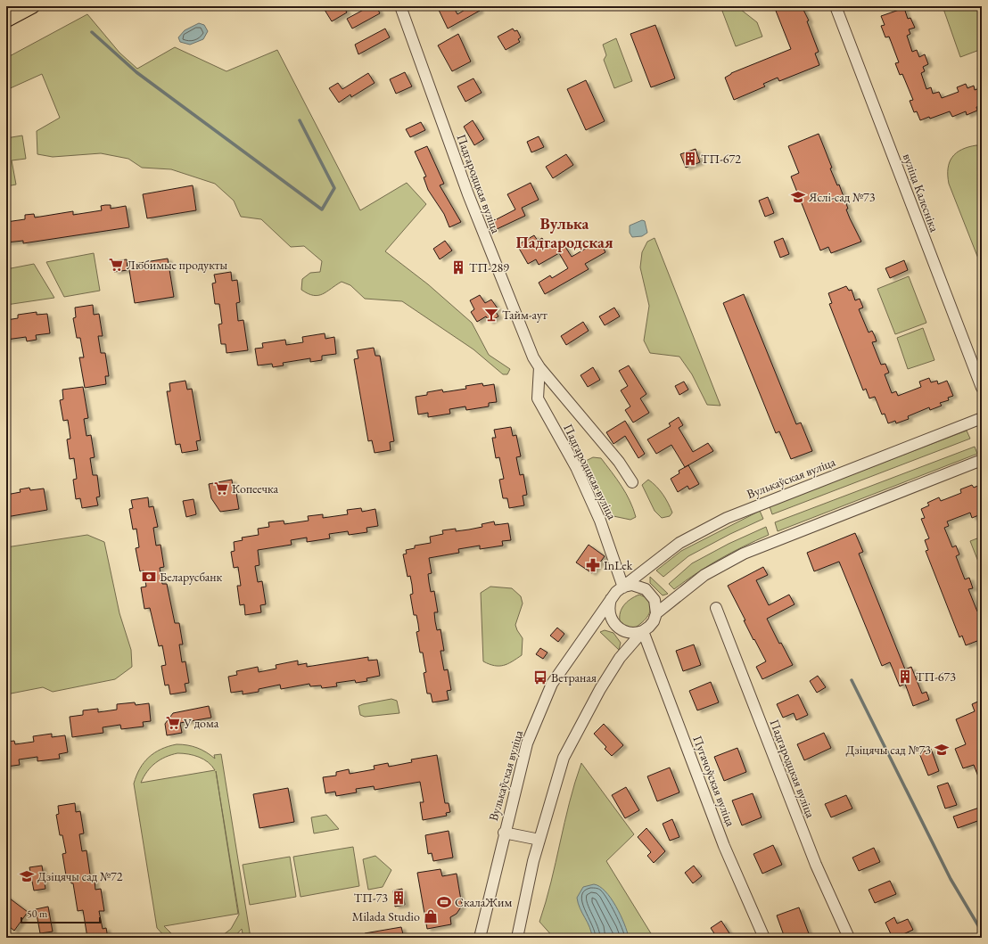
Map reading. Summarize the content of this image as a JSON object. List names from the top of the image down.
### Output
{
  "streets": {
    "street": [
      "Падгародцкая вуліца",
      "вуліца Калесніка",
      "Вулькаўская вуліца",
      "Пугачоўская вуліца"
    ]
  },
  "crossings": [
    ["Падгародцкая вуліца", "Вулькаўская вуліца"],
    ["Падгародцкая вуліца", "Пугачоўская вуліца"],
    ["Вулькаўская вуліца", "Пугачоўская вуліца"]
  ],
  "districts": ["Вулька Падгародская"],
  "places": {
    "building": [
      "ТП-672",
      "ТП-289",
      "ТП-673",
      "ТП-73"
    ],
    "school or university": ["Яслі-сад №73", "Дзіцячы сад №73", "Дзіцячы сад №72"],
    "supermarket": ["Любимые продукты", "Копеечка", "У дома"],
    "bar": ["Тайм-аут"],
    "pharmacy": ["InLek"],
    "bank": ["Беларусбанк"],
    "bus stop": ["Ветраная"],
    "sports": ["СкалаЖим"],
    "shop": ["Milada Studio"]
  },
  "scale_bar": "50 m"
}
